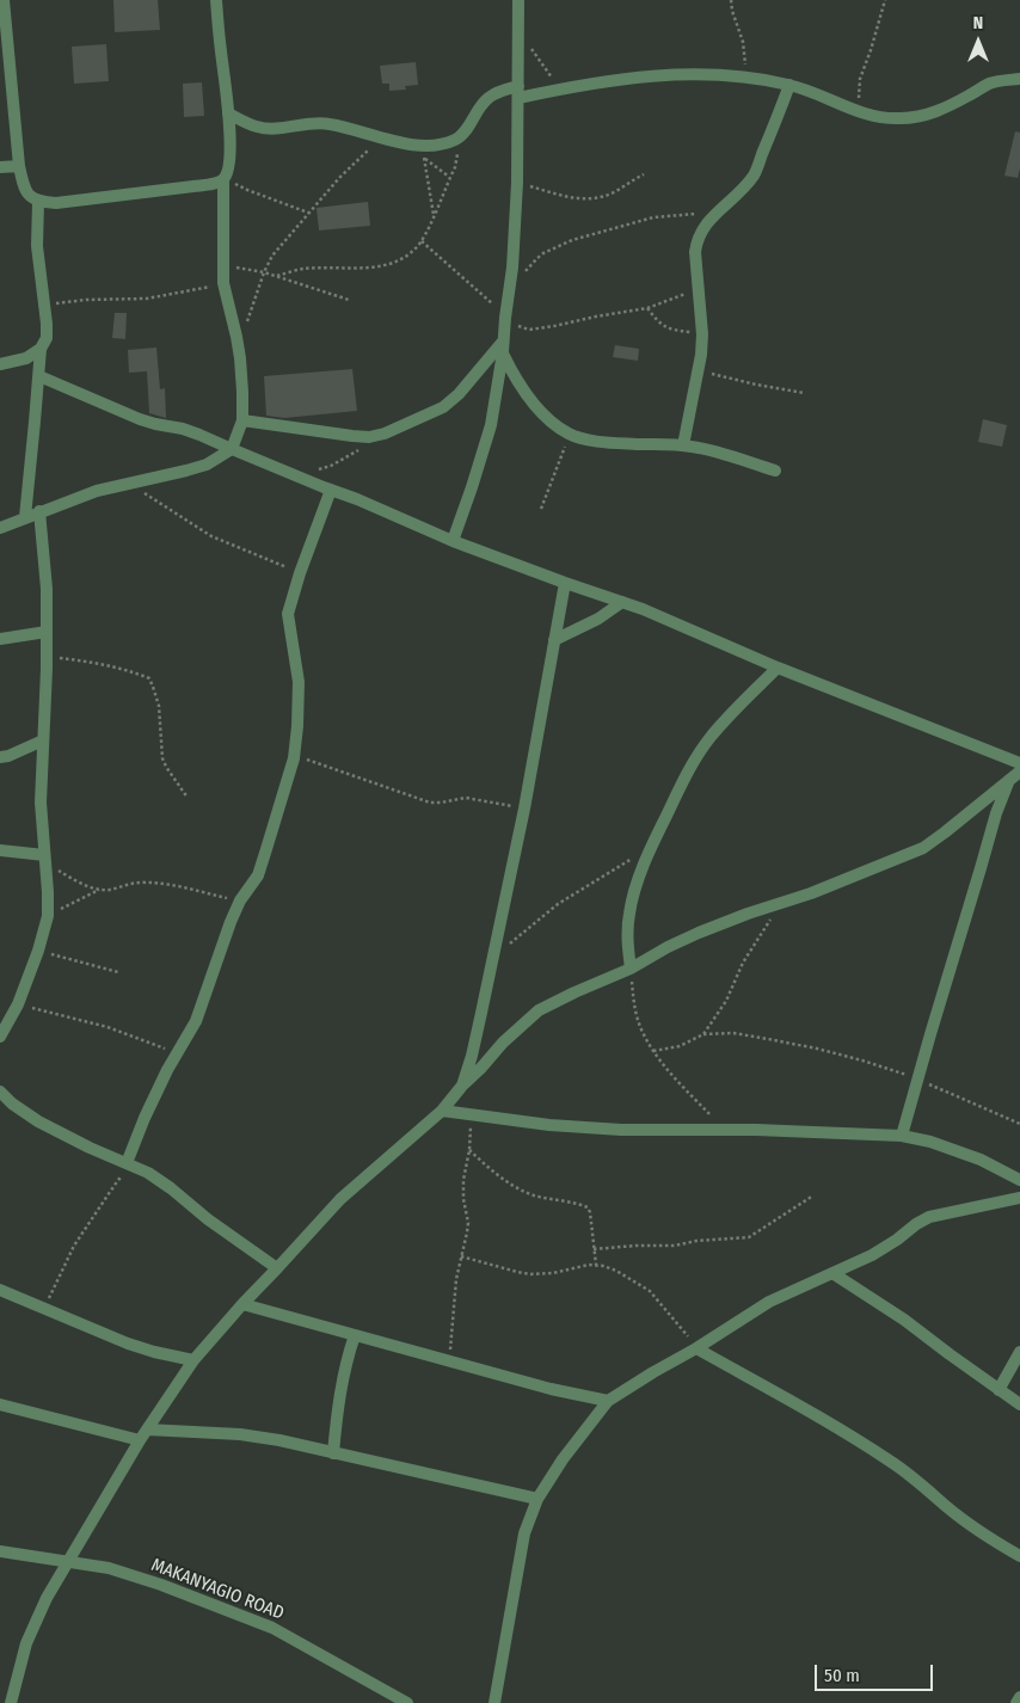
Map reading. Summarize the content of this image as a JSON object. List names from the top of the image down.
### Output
{
  "streets": {
    "street": ["MAKANYAGIO ROAD"]
  },
  "scale_bar": "50 m",
  "north": "top"
}
